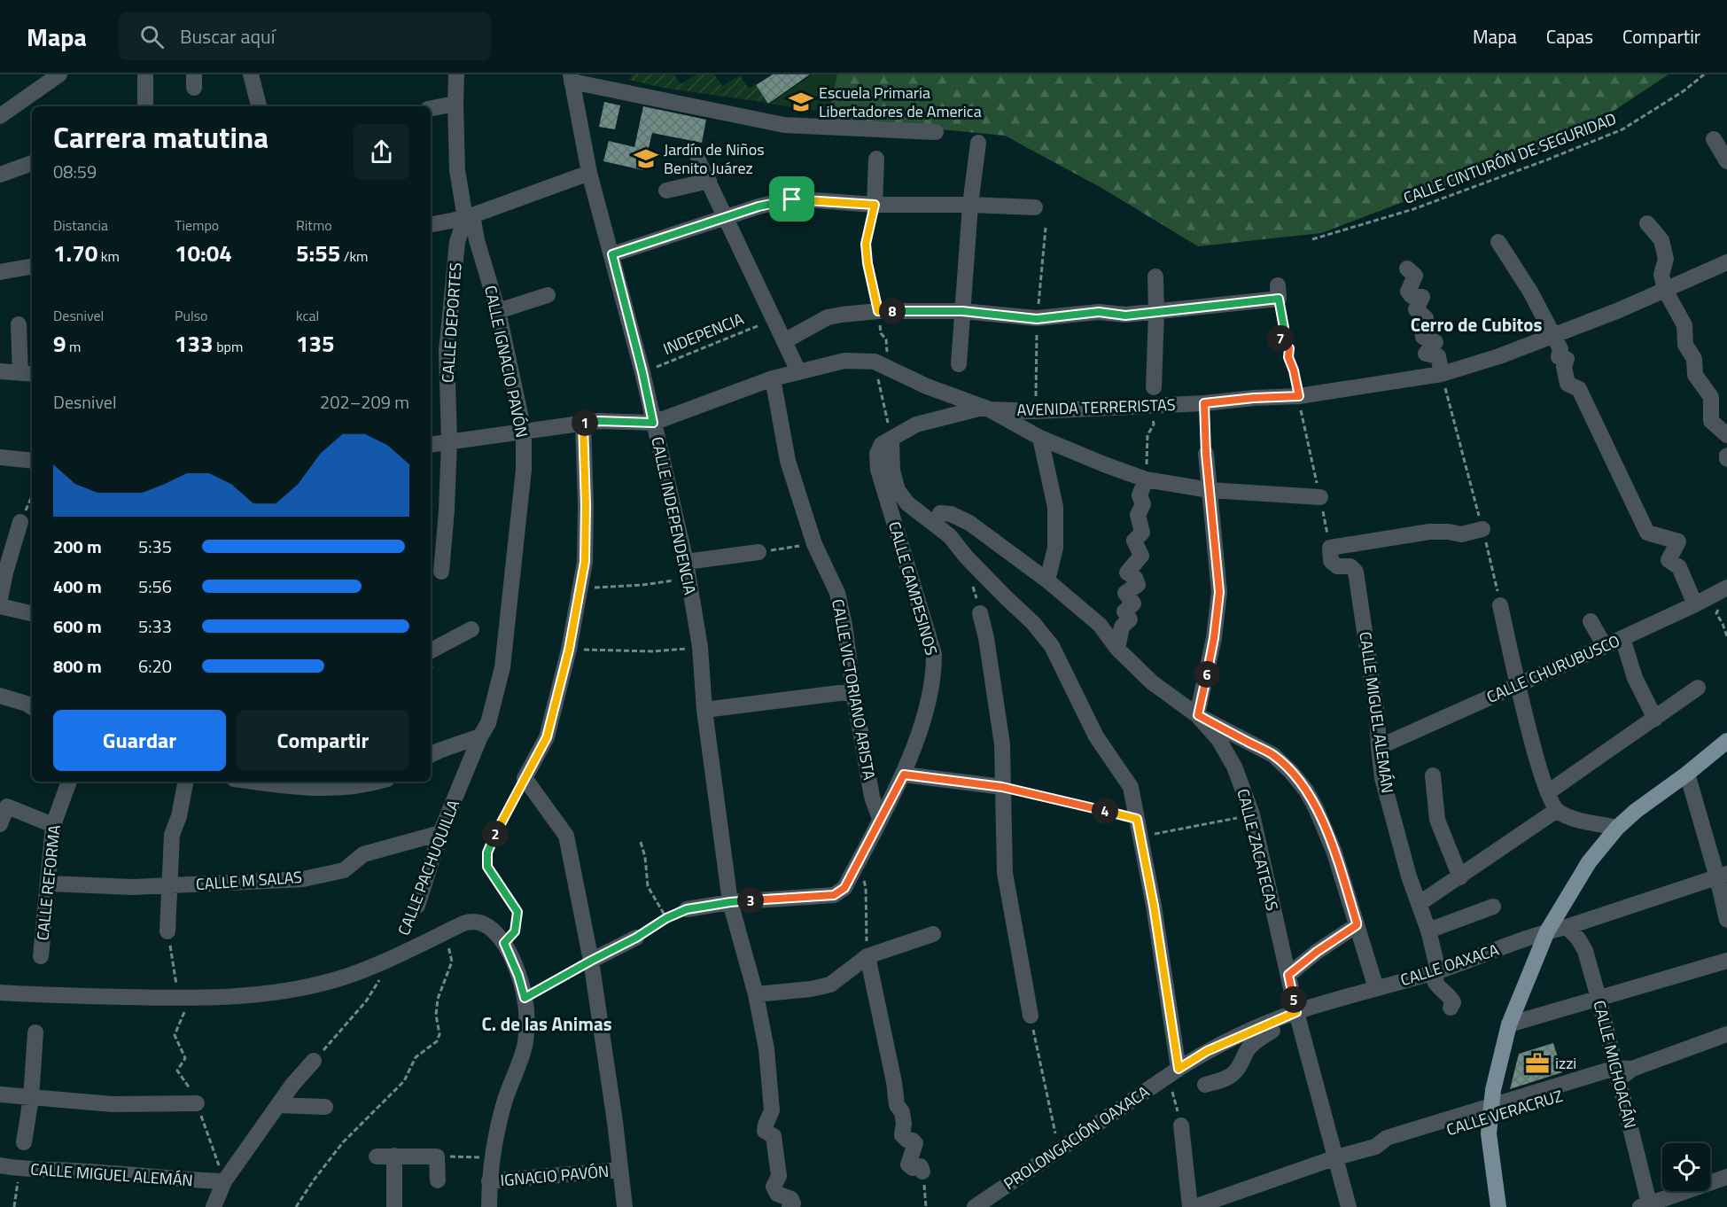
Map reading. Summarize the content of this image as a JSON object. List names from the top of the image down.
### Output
{
  "streets": {
    "street": [
      "CALLE DEPORTES",
      "CALLE IGNACIO PAVÓN",
      "AVENIDA TERRERISTAS",
      "CALLE INDEPENDENCIA",
      "CALLE CAMPESINOS",
      "CALLE CHURUBUSCO",
      "CALLE VICTORIANO ARISTA",
      "CALLE MIGUEL ALEMÁN",
      "CALLE ZACATECAS",
      "CALLE PACHUQUILLA",
      "CALLE M SALAS",
      "CALLE REFORMA",
      "CALLE OAXACA",
      "CALLE MICHOACÁN",
      "CALLE VERACRUZ",
      "PROLONGACIÓN OAXACA",
      "IGNACIO PAVÓN"
    ],
    "path": ["CALLE CINTURÓN DE SEGURIDAD", "INDEPENCIA"]
  },
  "crossings": [
    ["CALLE DEPORTES", "CALLE IGNACIO PAVÓN"],
    ["INDEPENCIA", "CALLE INDEPENDENCIA"],
    ["CALLE IGNACIO PAVÓN", "CALLE PACHUQUILLA"],
    ["AVENIDA TERRERISTAS", "CALLE INDEPENDENCIA"],
    ["AVENIDA TERRERISTAS", "CALLE CAMPESINOS"],
    ["AVENIDA TERRERISTAS", "CALLE VICTORIANO ARISTA"],
    ["CALLE INDEPENDENCIA", "CALLE CAMPESINOS"],
    ["CALLE CAMPESINOS", "CALLE VICTORIANO ARISTA"],
    ["CALLE CHURUBUSCO", "CALLE MIGUEL ALEMÁN"],
    ["CALLE MIGUEL ALEMÁN", "CALLE OAXACA"],
    ["CALLE ZACATECAS", "CALLE OAXACA"],
    ["CALLE ZACATECAS", "CALLE VERACRUZ"],
    ["CALLE PACHUQUILLA", "CALLE M SALAS"],
    ["CALLE M SALAS", "CALLE REFORMA"],
    ["CALLE OAXACA", "CALLE MICHOACÁN"],
    ["CALLE OAXACA", "PROLONGACIÓN OAXACA"],
    ["CALLE MICHOACÁN", "CALLE VERACRUZ"]
  ],
  "districts": ["Cerro de Cubitos", "C. de las Animas"],
  "places": {
    "school or university": ["Escuela Primaria Libertadores de America", "Jardín de Niños Benito Juárez"],
    "office": ["izzi"]
  },
  "page": {
    "header": "Mapa",
    "search": "Buscar aquí",
    "nav": ["Mapa", "Capas", "Compartir"],
    "heading": ["Carrera matutina", "08:59"],
    "stats": [
      ["Distancia", "1.70 km"],
      ["Tiempo", "10:04"],
      ["Ritmo", "5:55 /km"],
      ["Desnivel", "9 m"],
      ["Pulso", "133 bpm"],
      ["kcal", "135"]
    ],
    "pins": [
      "8",
      "7",
      "1",
      "6",
      "4",
      "2",
      "3",
      "5"
    ],
    "chart": ["Desnivel", "202–209 m"],
    "list": [
      {
        "name": "200 m",
        "note": "5:35"
      },
      {
        "name": "400 m",
        "note": "5:56"
      },
      {
        "name": "600 m",
        "note": "5:33"
      },
      {
        "name": "800 m",
        "note": "6:20"
      }
    ],
    "buttons": ["Guardar", "Compartir"]
  }
}
